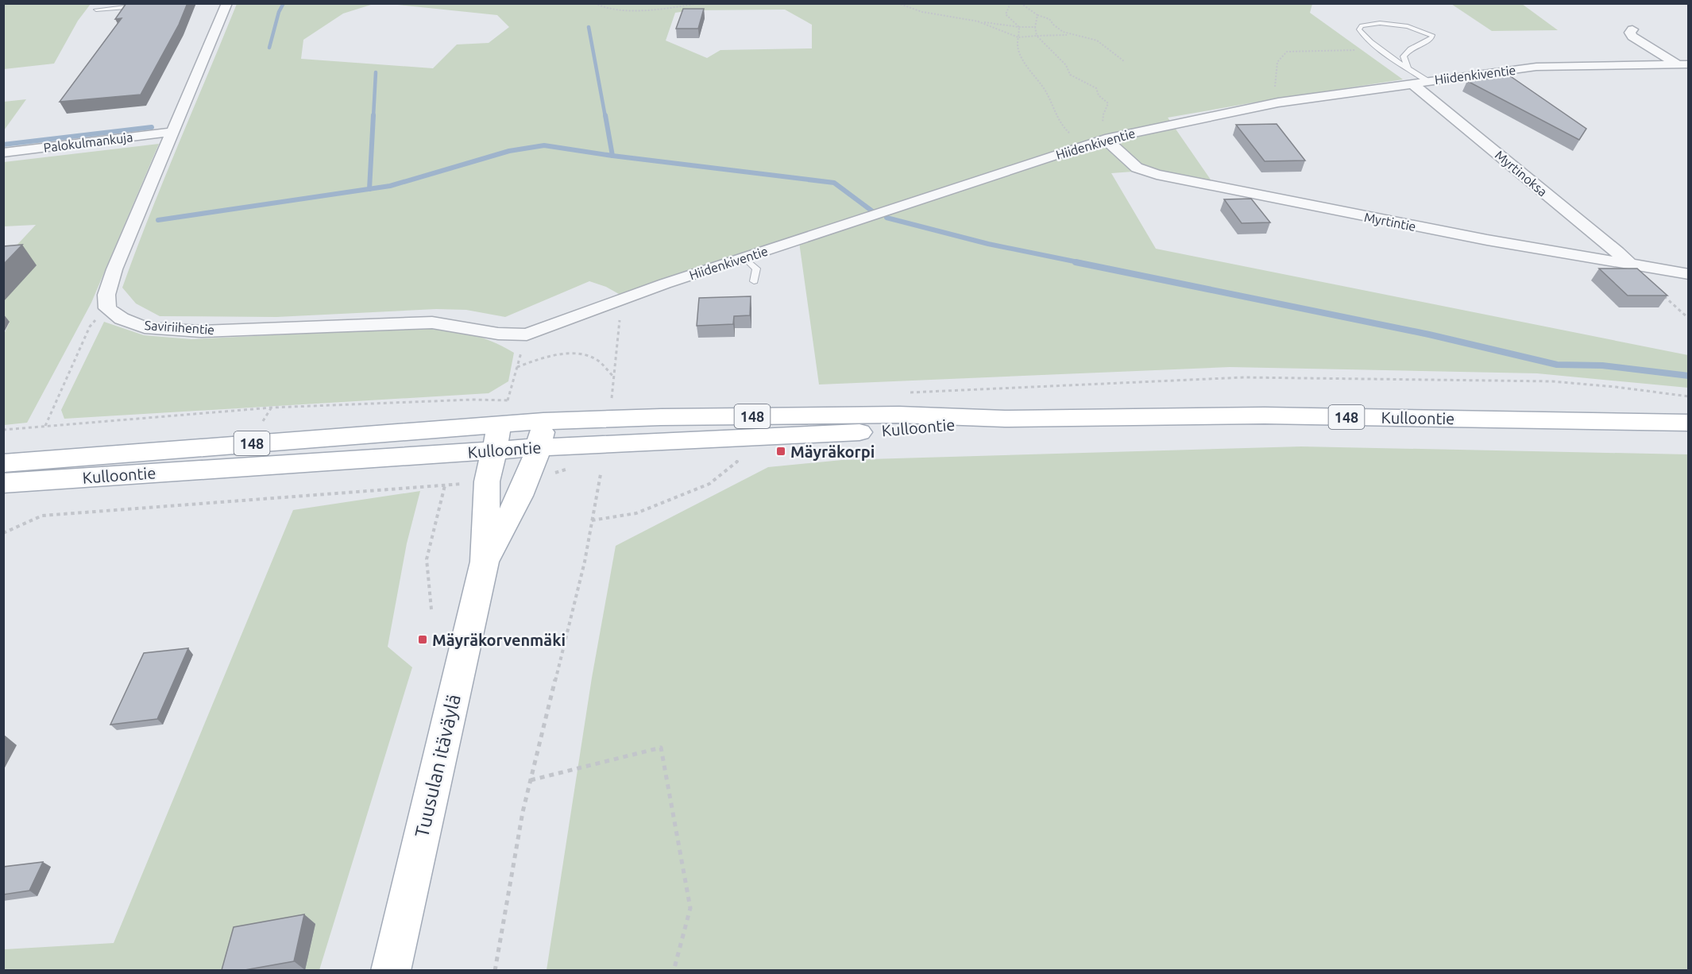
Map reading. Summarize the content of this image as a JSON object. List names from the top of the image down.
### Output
{
  "streets": {
    "main road": ["148", "Kulloontie", "Tuusulan itäväylä"],
    "street": [
      "Hiidenkiventie",
      "Palokulmankuja",
      "Myrtinoksa",
      "Myrtintie",
      "Saviriihentie"
    ]
  },
  "crossings": [
    ["Hiidenkiventie", "Myrtinoksa"],
    ["Hiidenkiventie", "Myrtintie"],
    ["Hiidenkiventie", "Saviriihentie"],
    ["Myrtinoksa", "Myrtintie"],
    ["Kulloontie", "Tuusulan itäväylä"]
  ],
  "places": {
    "transit": ["Mäyräkorpi", "Mäyräkorvenmäki"]
  }
}
